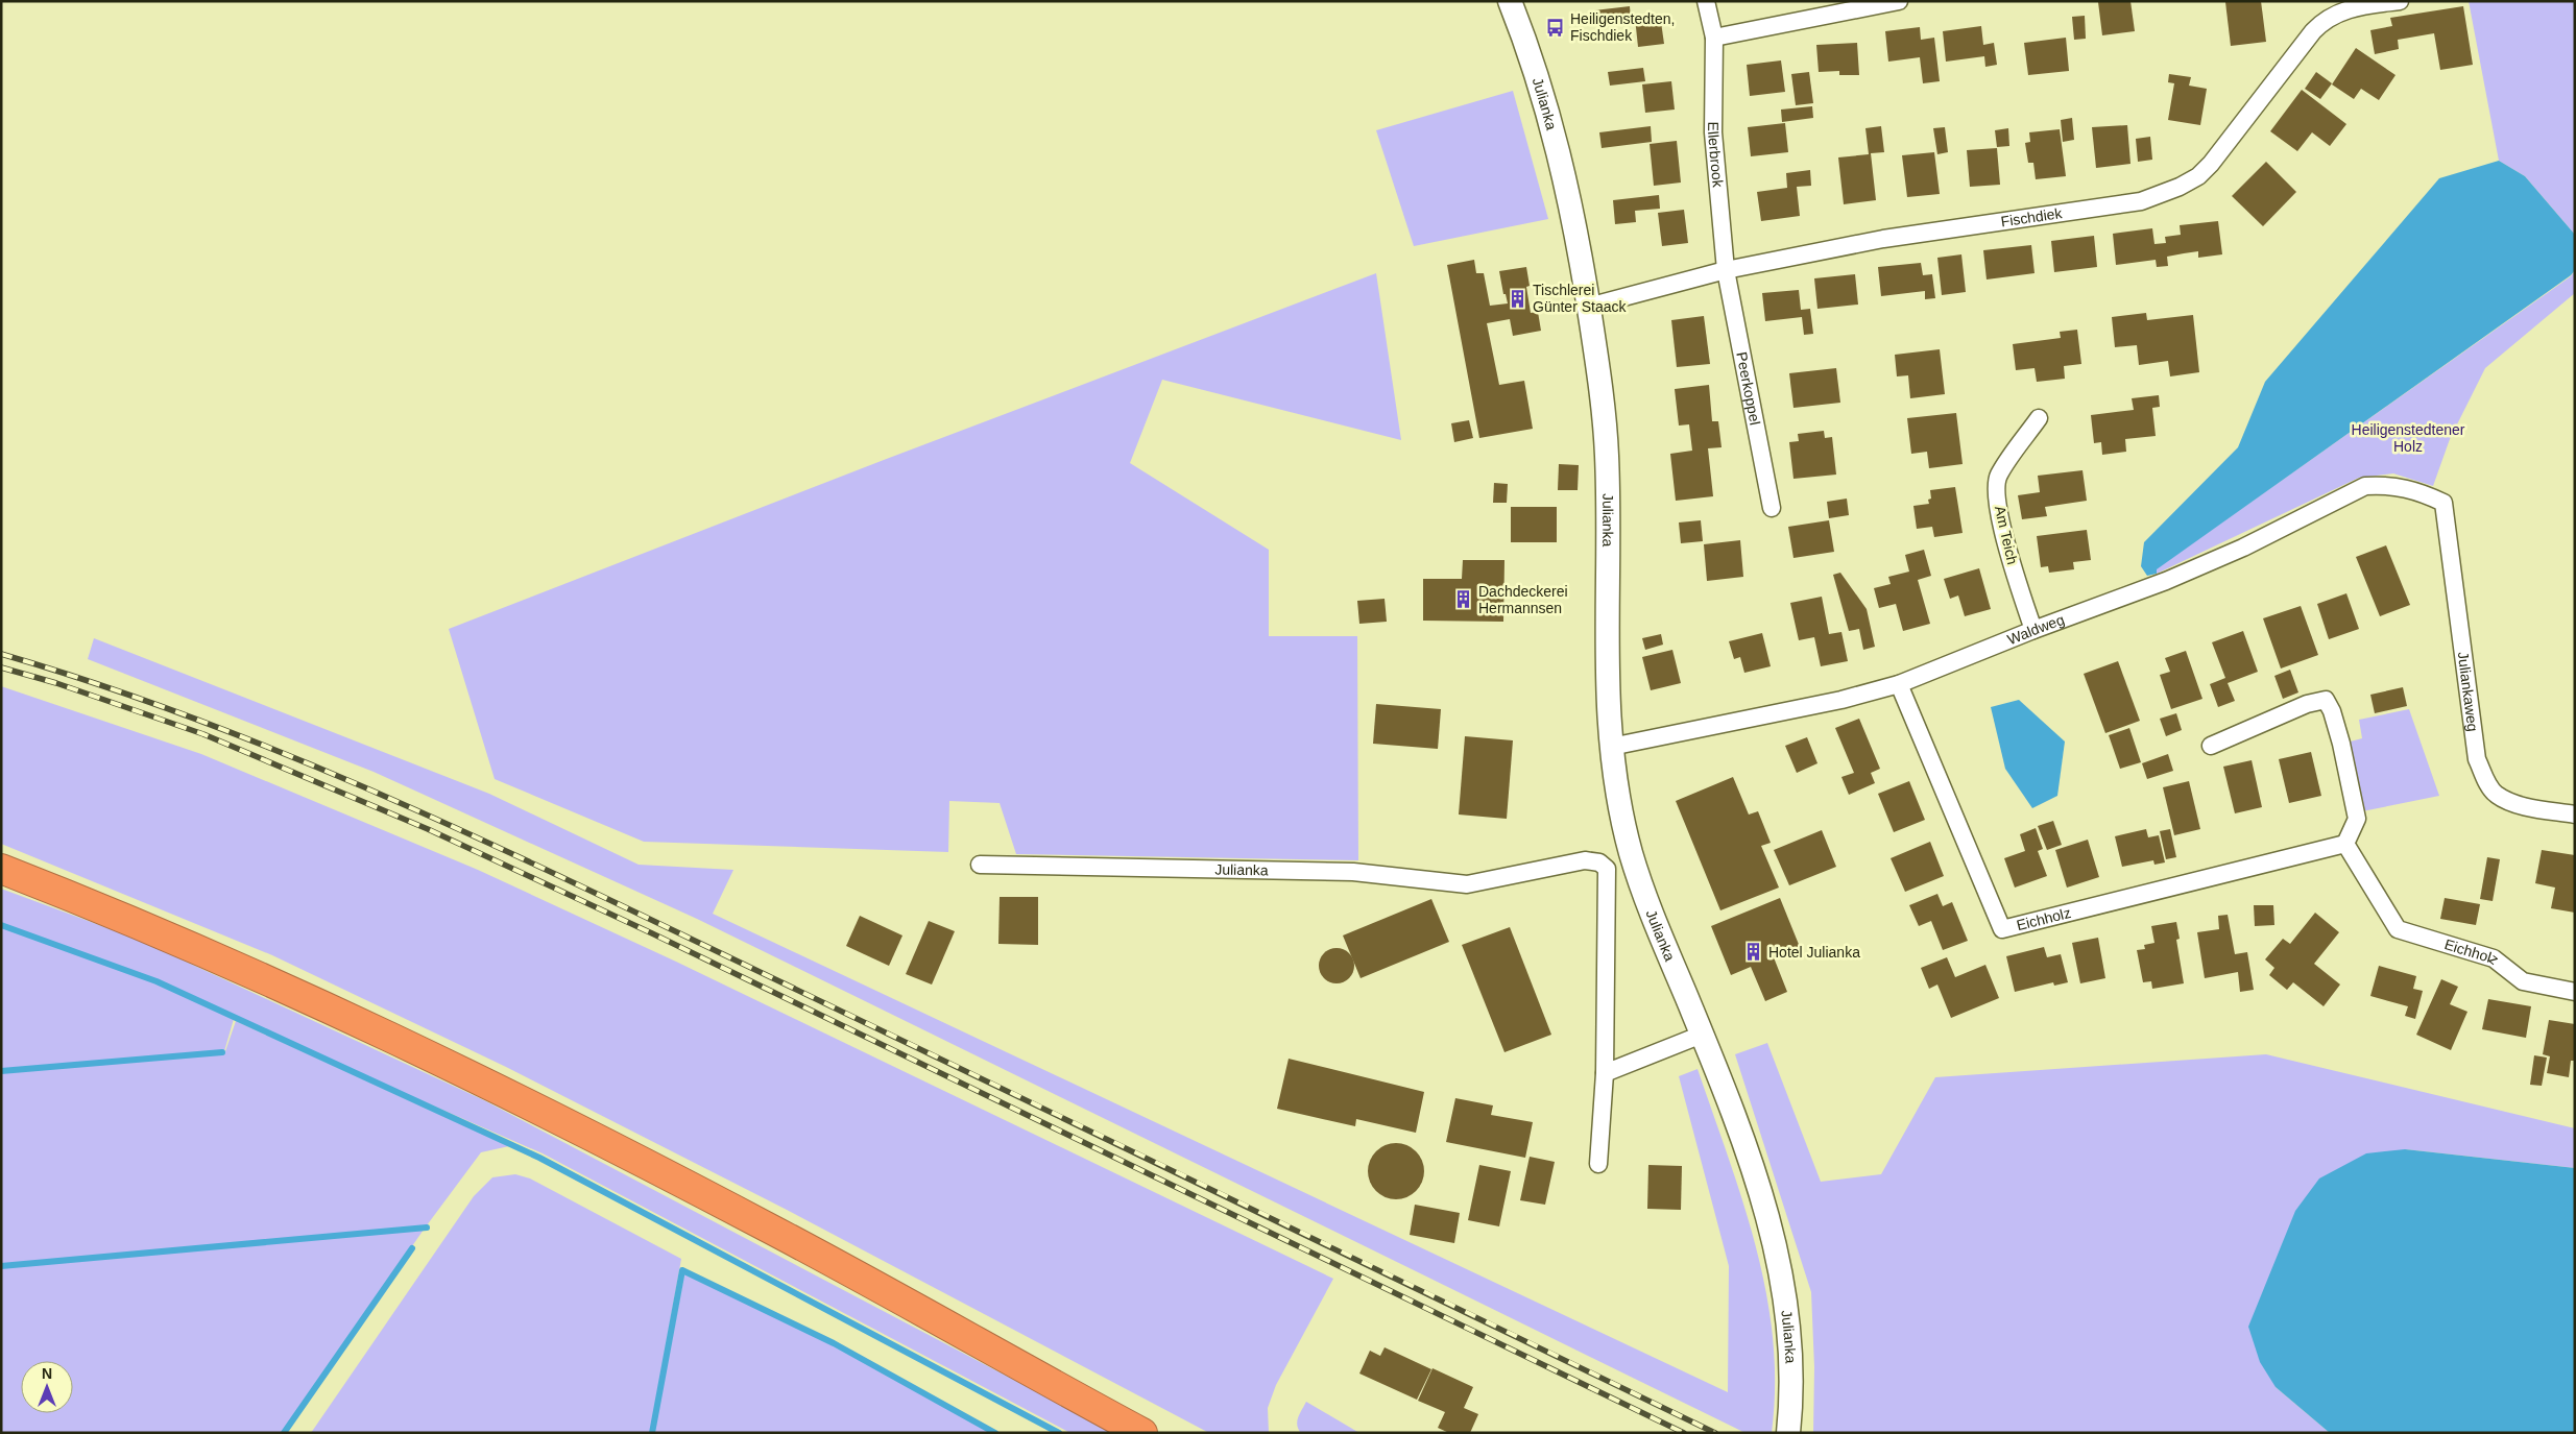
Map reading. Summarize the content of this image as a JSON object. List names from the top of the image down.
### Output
{
  "streets": {
    "street": [
      "Julianka",
      "Ellerbrook",
      "Fischdiek",
      "Peerkoppel",
      "Am Teich",
      "Waldweg",
      "Juliankaweg",
      "Eichholz"
    ]
  },
  "crossings": [
    ["Julianka", "Fischdiek"],
    ["Julianka", "Waldweg"],
    ["Ellerbrook", "Fischdiek"],
    ["Ellerbrook", "Peerkoppel"],
    ["Fischdiek", "Peerkoppel"],
    ["Am Teich", "Waldweg"],
    ["Waldweg", "Juliankaweg"],
    ["Waldweg", "Eichholz"]
  ],
  "parks": ["Heiligenstedtener Holz"],
  "places": {
    "bus stop": ["Heiligenstedten, Fischdiek"],
    "building": ["Tischlerei Günter Staack", "Dachdeckerei Hermannsen", "Hotel Julianka"]
  },
  "north": "top"
}
